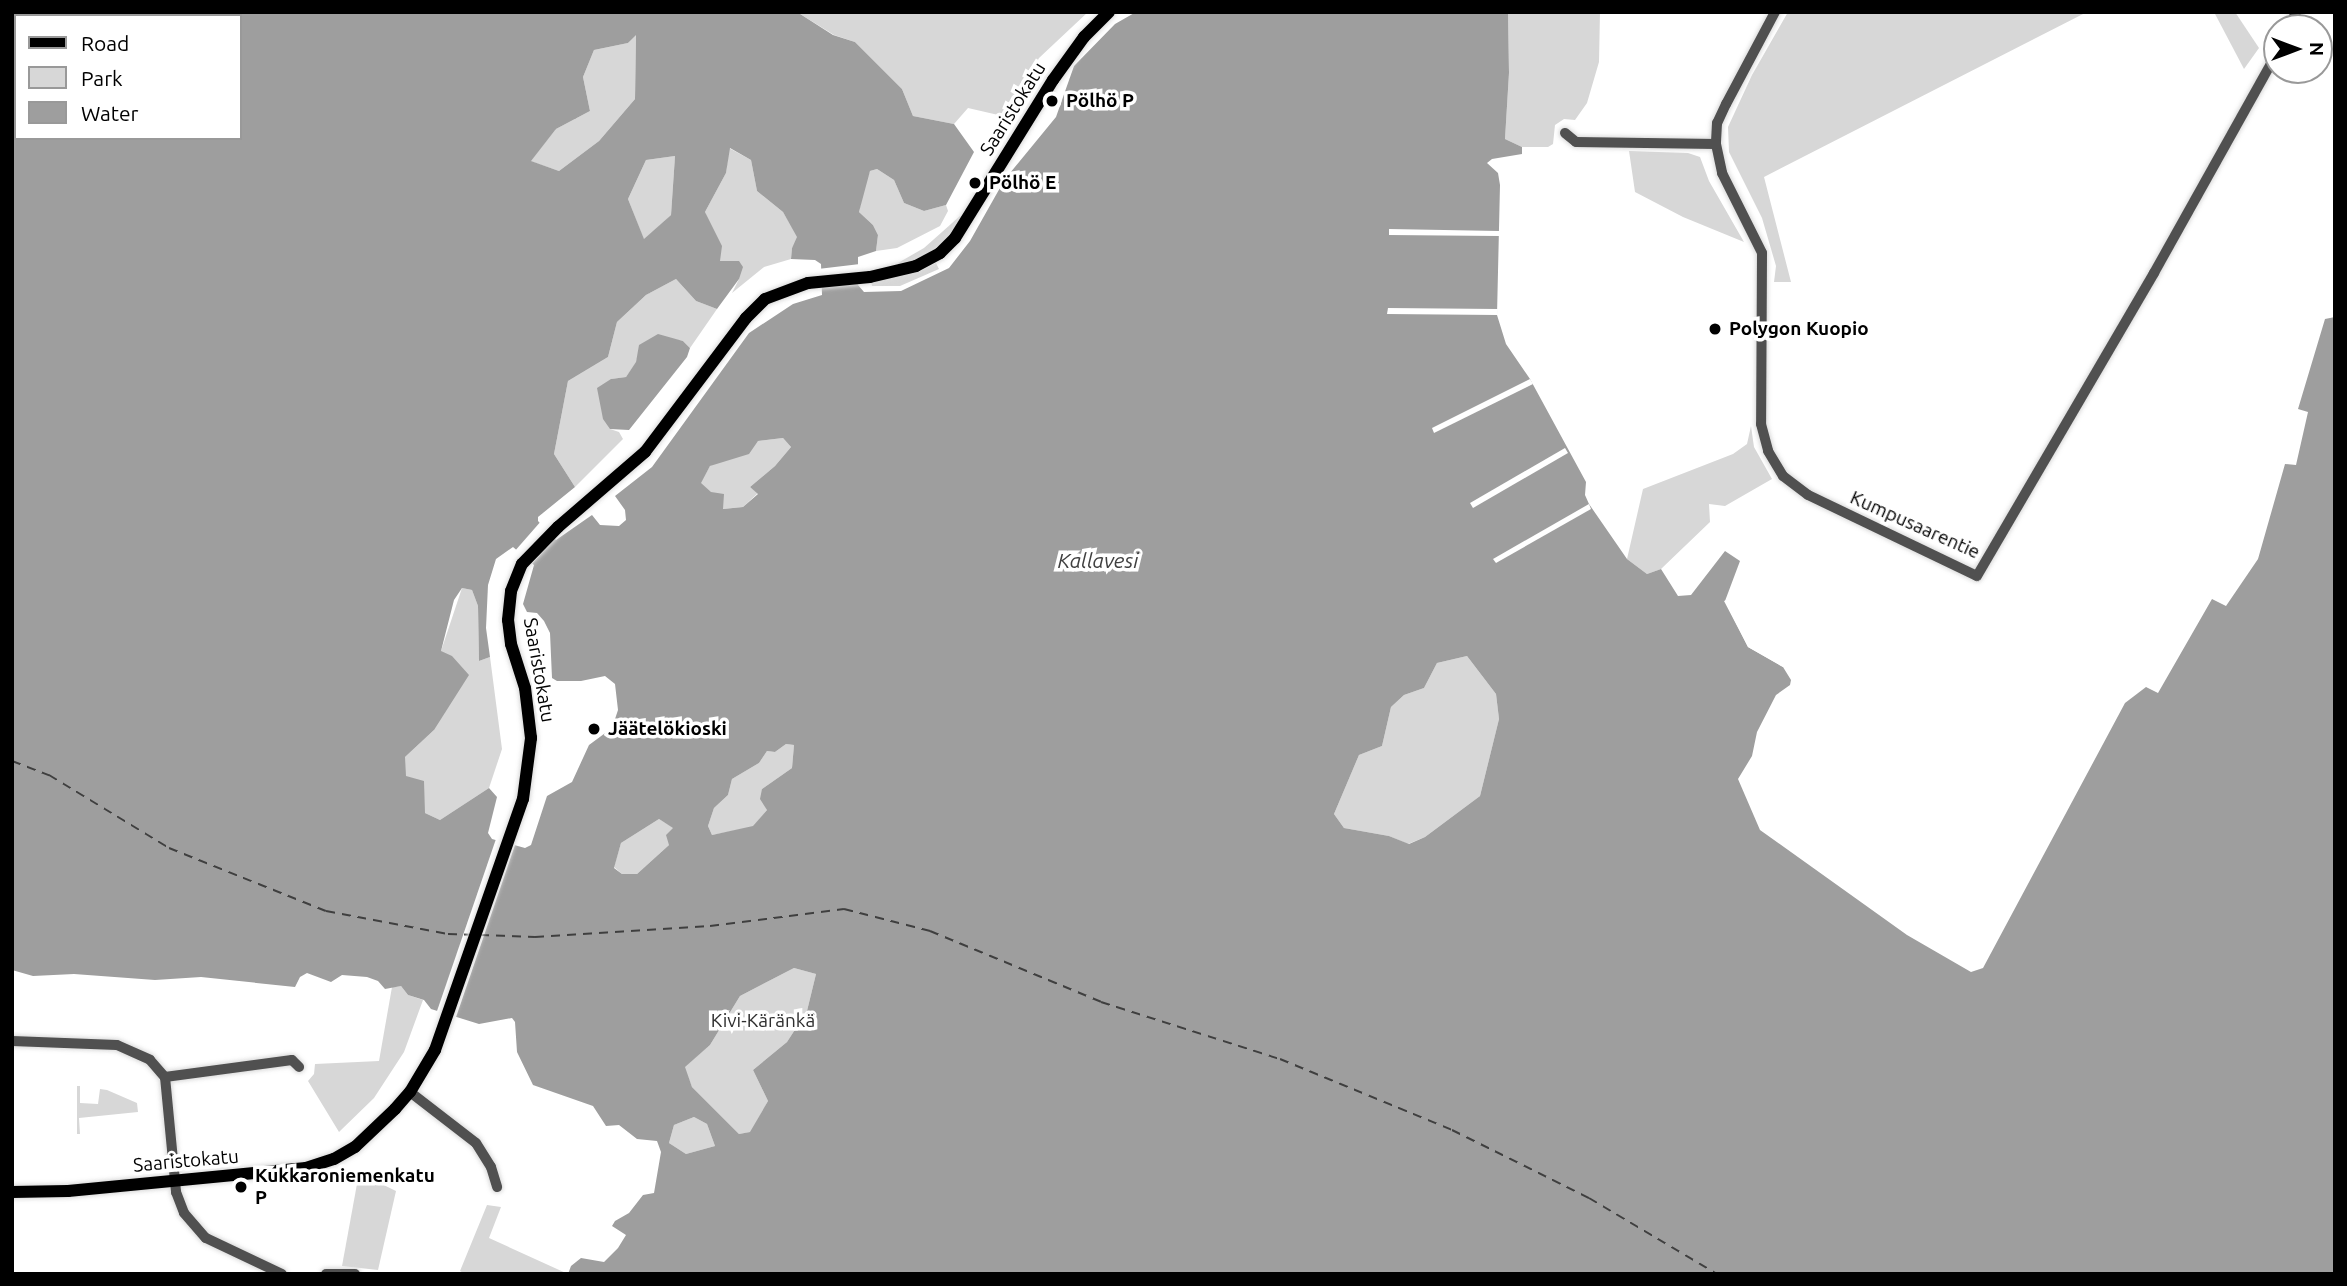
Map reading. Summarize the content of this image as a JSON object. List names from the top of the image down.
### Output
{
  "streets": {
    "main road": ["Saaristokatu"],
    "street": ["Kumpusaarentie"]
  },
  "water": ["Kallavesi"],
  "parks": ["Kivi-Käränkä"],
  "places": [
    "Pölhö P",
    "Pölhö E",
    "Polygon Kuopio",
    "Jäätelökioski",
    "Kukkaroniemenkatu P"
  ],
  "legend": ["Road", "Park", "Water"],
  "north": "right"
}
